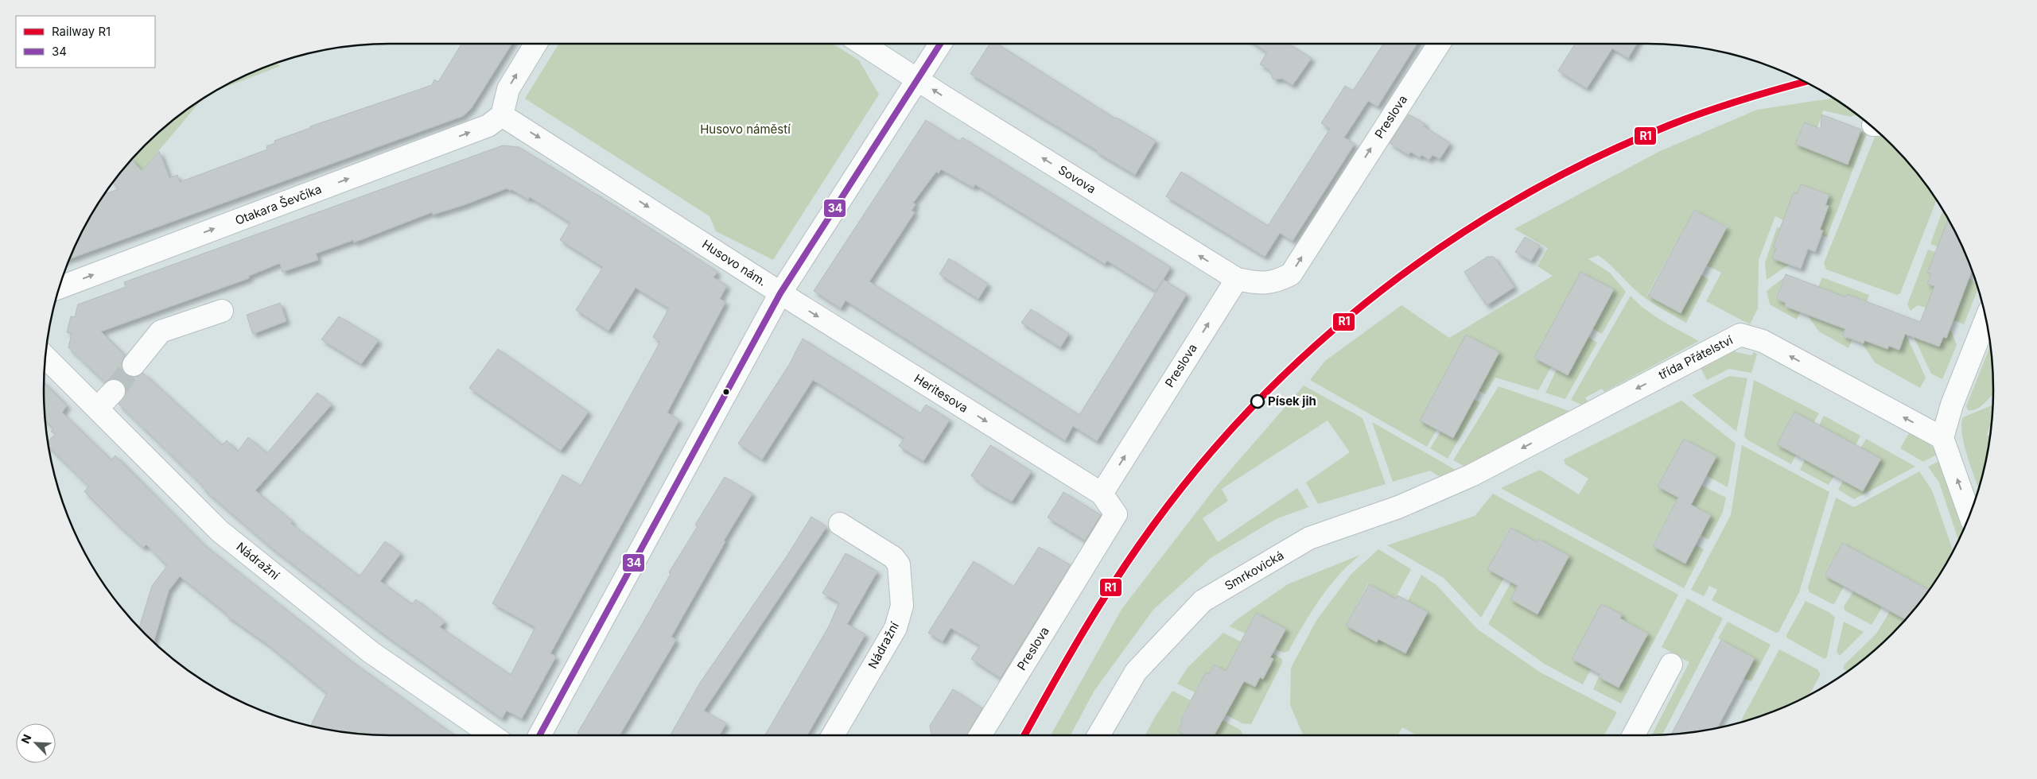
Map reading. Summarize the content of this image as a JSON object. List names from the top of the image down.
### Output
{
  "streets": {
    "street": [
      "Preslova",
      "Sovova",
      "Otakara Ševčíka",
      "Husovo nám.",
      "třída Přátelství",
      "Heritesova",
      "Nádražní",
      "Smrkovická"
    ]
  },
  "crossings": [
    ["Preslova", "Sovova"],
    ["Preslova", "Heritesova"],
    ["Otakara Ševčíka", "Husovo nám."],
    ["Husovo nám.", "Heritesova"],
    ["třída Přátelství", "Smrkovická"]
  ],
  "one_way": [
    "Preslova",
    "Sovova",
    "Otakara Ševčíka",
    "Husovo nám.",
    "třída Přátelství",
    "Heritesova"
  ],
  "parks": ["Husovo náměstí"],
  "places": ["Písek jih"],
  "lines": ["transit line 34", "rail line R1"],
  "legend": ["Railway R1", "34"],
  "north": "top left"
}
